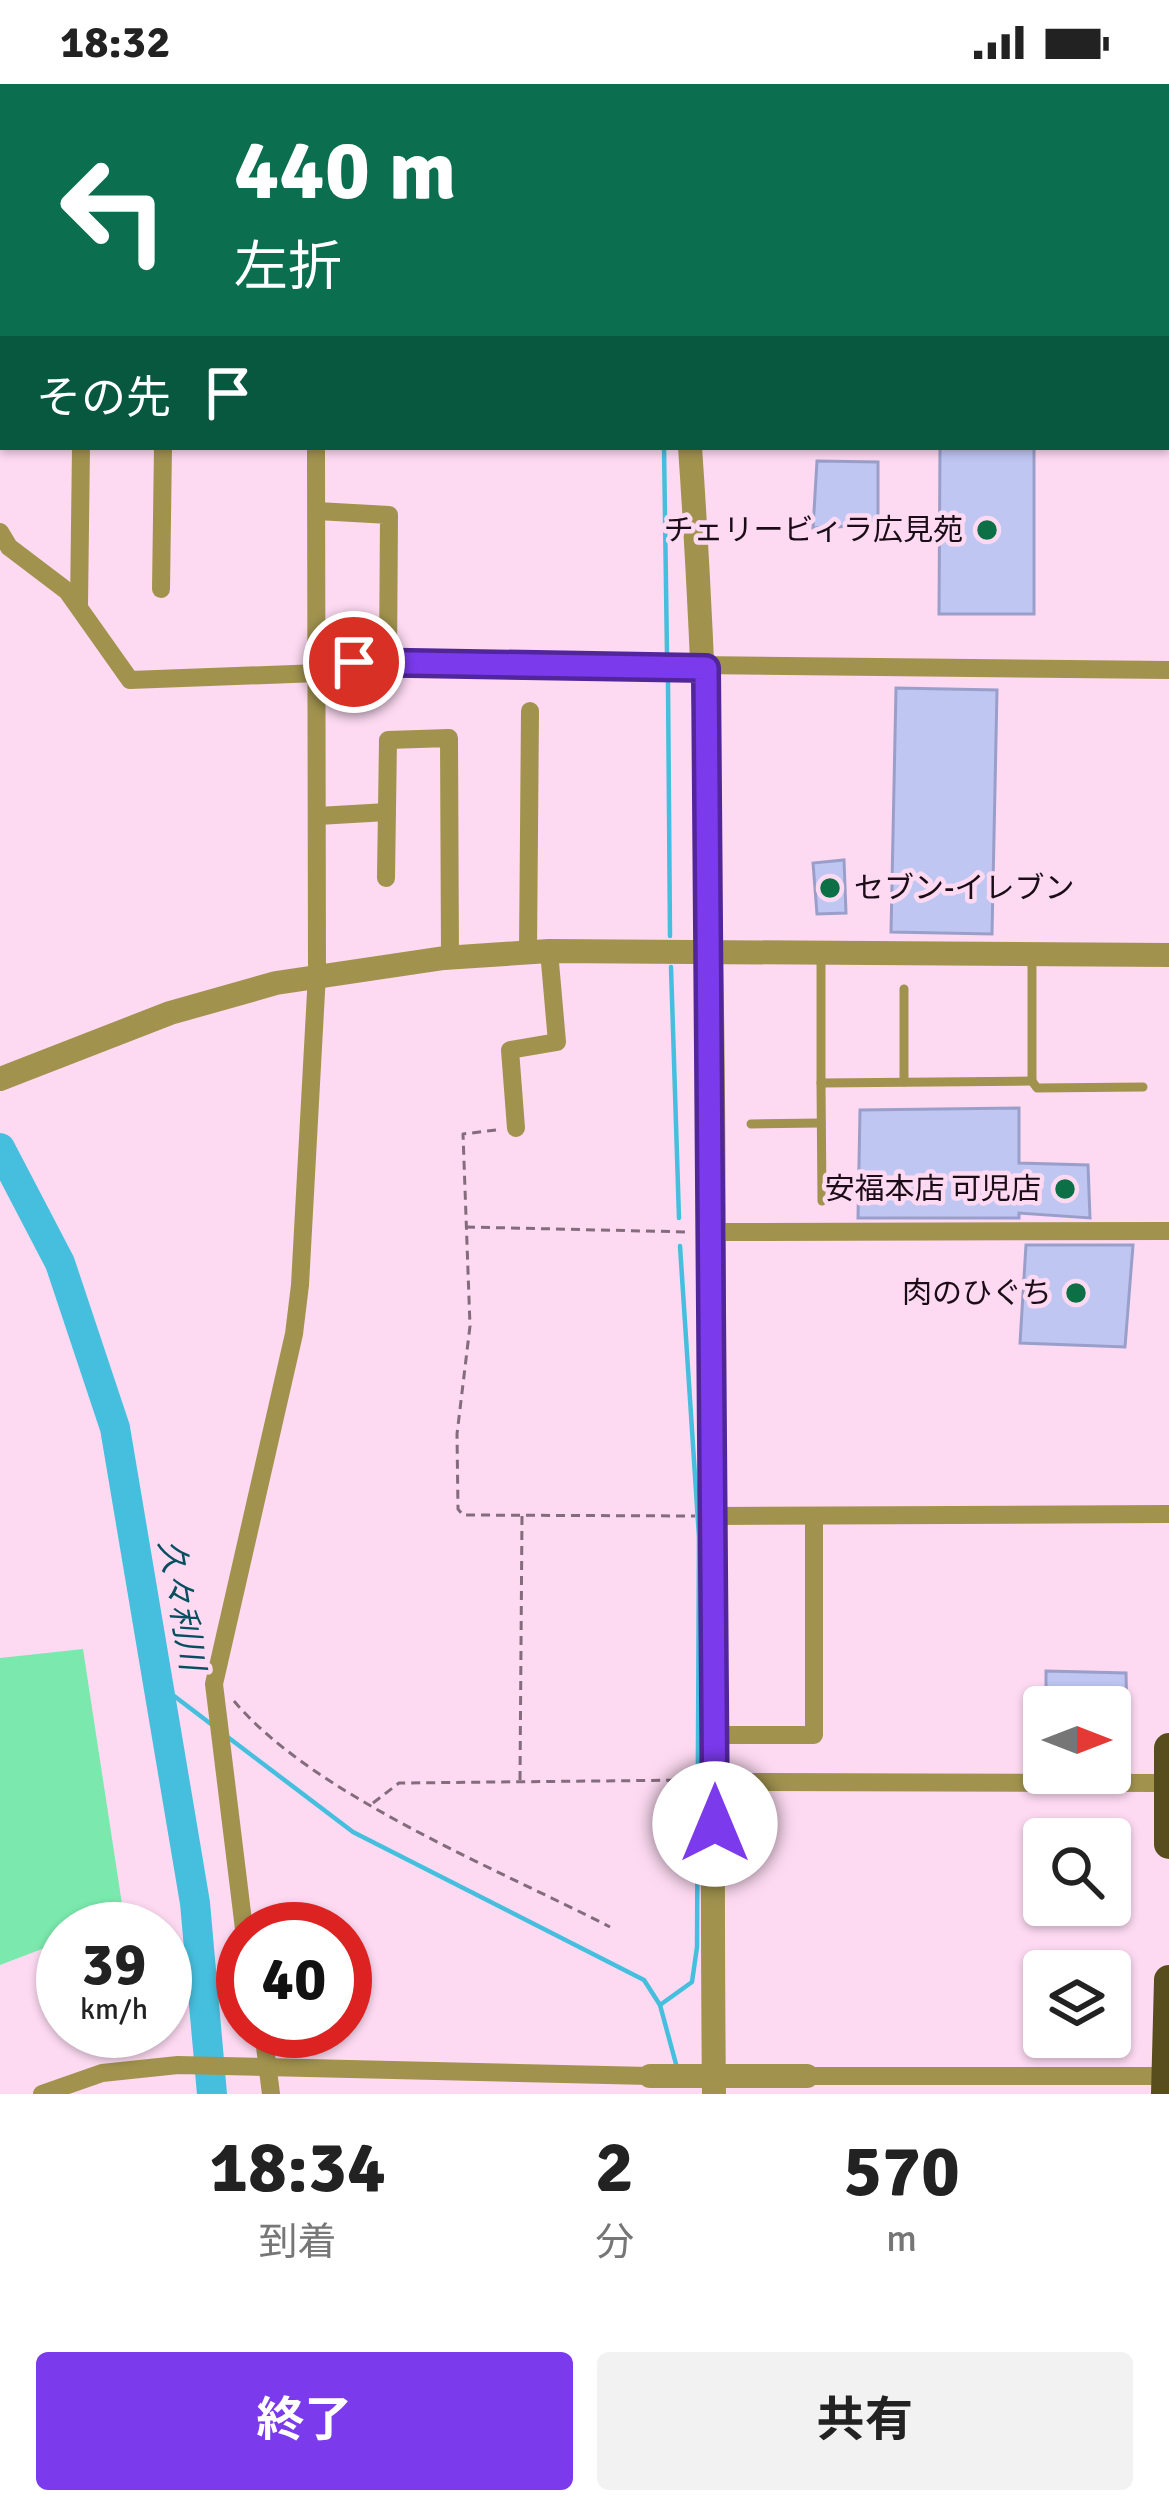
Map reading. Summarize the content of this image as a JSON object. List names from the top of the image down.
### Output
{
  "water": ["久々利川"],
  "places": [
    "チェリービィラ広見苑",
    "セブン-イレブン",
    "安福本店 可児店",
    "肉のひぐち"
  ],
  "north": "right",
  "page": {
    "status": "18:32",
    "turn": ["440 m", "左折"],
    "then": "その先",
    "speed": "39 km/h",
    "limit": "40",
    "eta": [
      "18:34",
      "到着",
      "2",
      "分",
      "570",
      "m"
    ],
    "buttons": ["終了", "共有"]
  }
}
